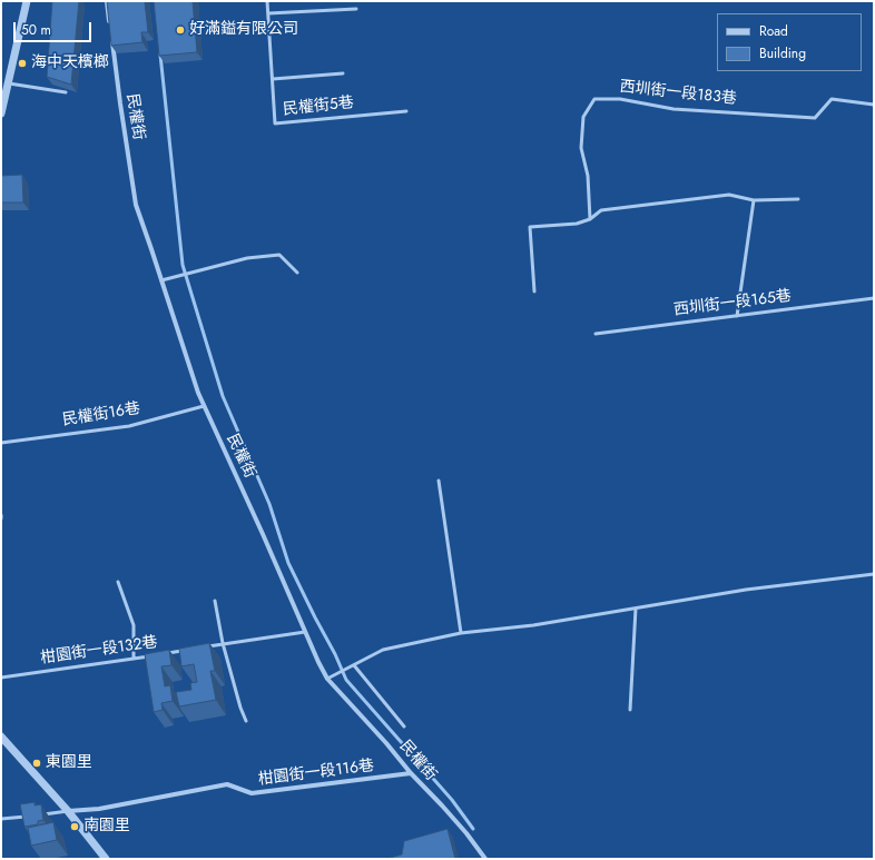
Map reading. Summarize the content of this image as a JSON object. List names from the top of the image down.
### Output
{
  "streets": {
    "street": ["民權街", "柑園街一段116巷"],
    "lane": [
      "西圳街一段183巷",
      "民權街5巷",
      "西圳街一段165巷",
      "民權街16巷",
      "柑園街一段132巷"
    ]
  },
  "crossings": [
    ["民權街", "民權街16巷"],
    ["民權街", "柑園街一段116巷"]
  ],
  "places": [
    "好滿鎰有限公司",
    "海中天檳榔",
    "東園里",
    "南園里"
  ],
  "legend": ["Road", "Building"],
  "scale_bar": "50 m"
}
